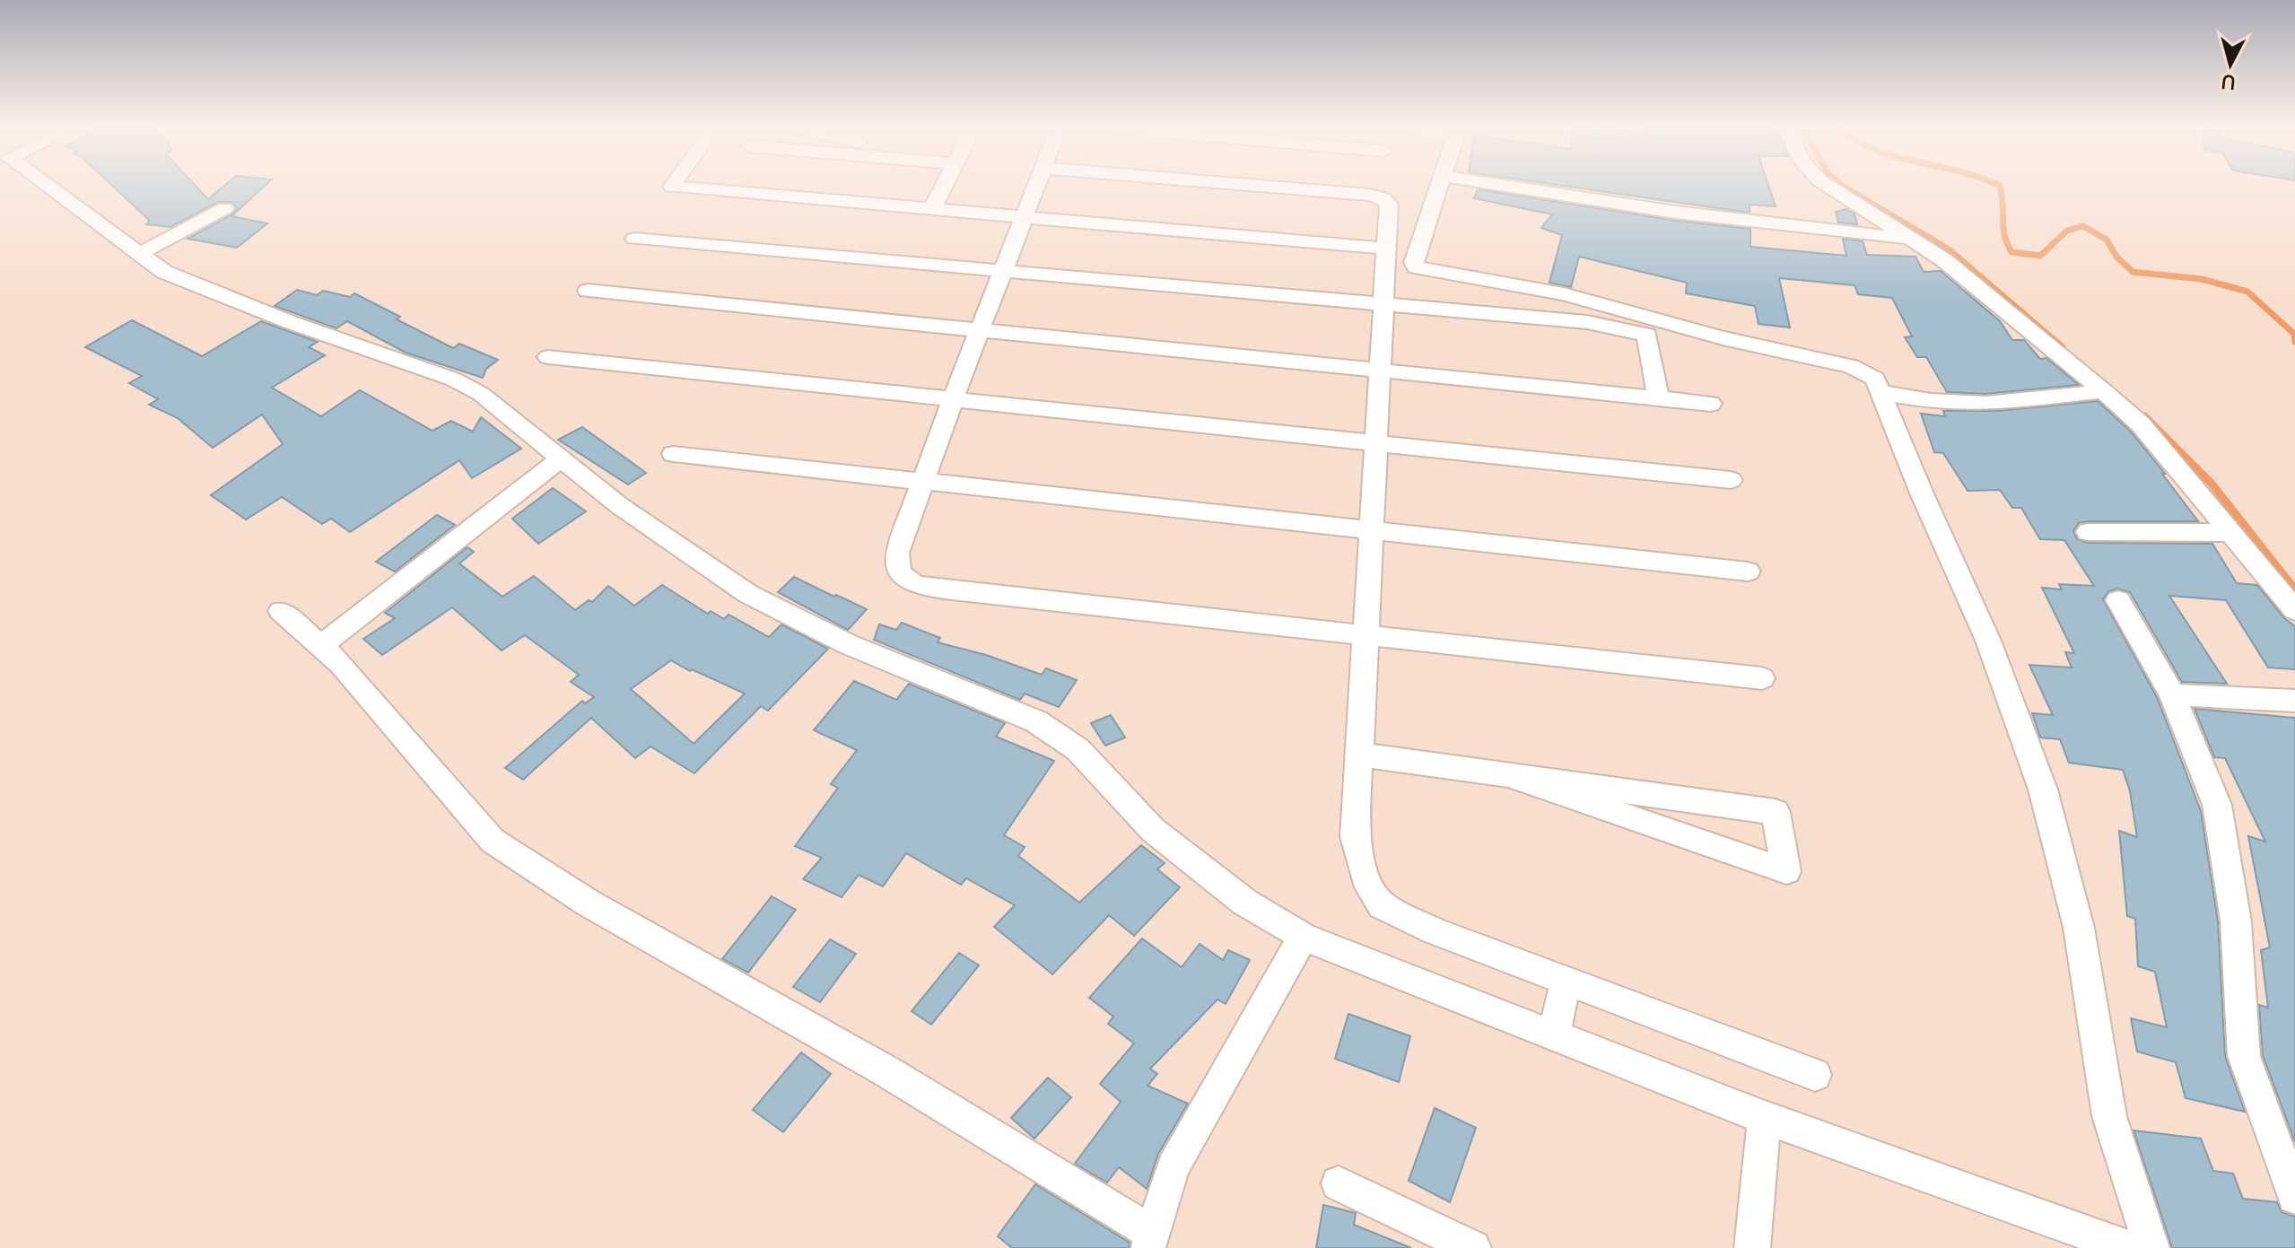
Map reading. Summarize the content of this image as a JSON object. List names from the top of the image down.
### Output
{
  "north": "bottom"
}
